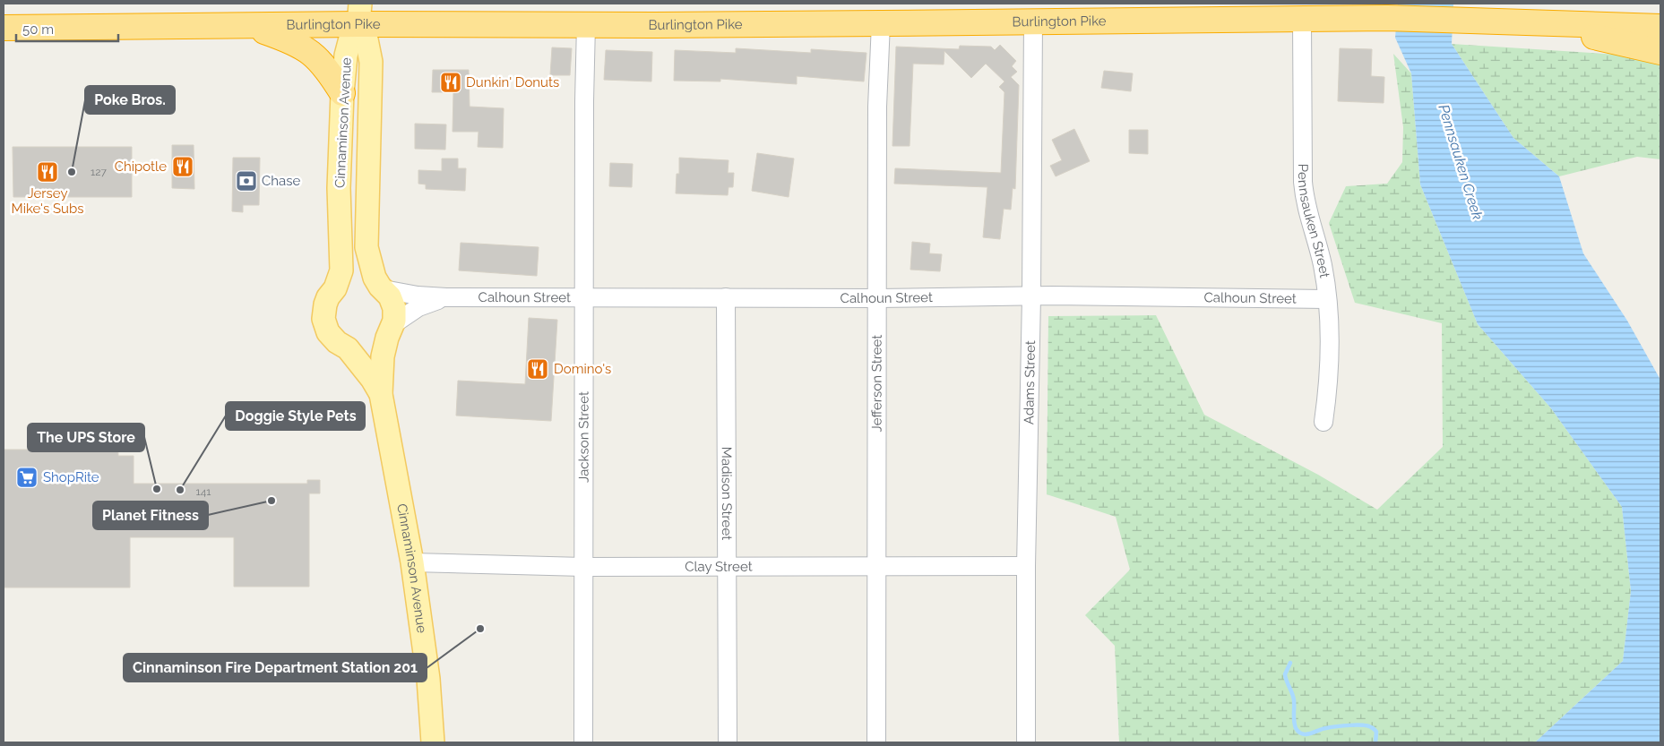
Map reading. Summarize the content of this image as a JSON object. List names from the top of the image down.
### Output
{
  "streets": {
    "highway": ["Burlington Pike"],
    "main road": ["Cinnaminson Avenue", "Calhoun Street"],
    "street": [
      "Pennsauken Street",
      "Adams Street",
      "Jefferson Street",
      "Jackson Street",
      "Madison Street",
      "Clay Street"
    ]
  },
  "crossings": [
    ["Burlington Pike", "Cinnaminson Avenue"],
    ["Burlington Pike", "Pennsauken Street"],
    ["Burlington Pike", "Adams Street"],
    ["Burlington Pike", "Jefferson Street"],
    ["Burlington Pike", "Jackson Street"],
    ["Cinnaminson Avenue", "Calhoun Street"],
    ["Cinnaminson Avenue", "Clay Street"],
    ["Pennsauken Street", "Calhoun Street"],
    ["Calhoun Street", "Adams Street"],
    ["Calhoun Street", "Jefferson Street"],
    ["Calhoun Street", "Jackson Street"],
    ["Calhoun Street", "Madison Street"],
    ["Adams Street", "Clay Street"],
    ["Jefferson Street", "Clay Street"],
    ["Jackson Street", "Clay Street"],
    ["Madison Street", "Clay Street"]
  ],
  "water": ["Pennsauken Creek"],
  "places": {
    "restaurant": [
      "Dunkin' Donuts",
      "Chipotle",
      "Jersey Mike's Subs",
      "Domino's"
    ],
    "other": [
      "Poke Bros.",
      "The UPS Store",
      "Doggie Style Pets",
      "Planet Fitness",
      "Cinnaminson Fire Department Station 201"
    ],
    "bank": ["Chase"],
    "supermarket": ["ShopRite"]
  },
  "house_numbers": ["127", "141"],
  "scale_bar": "50 m"
}
